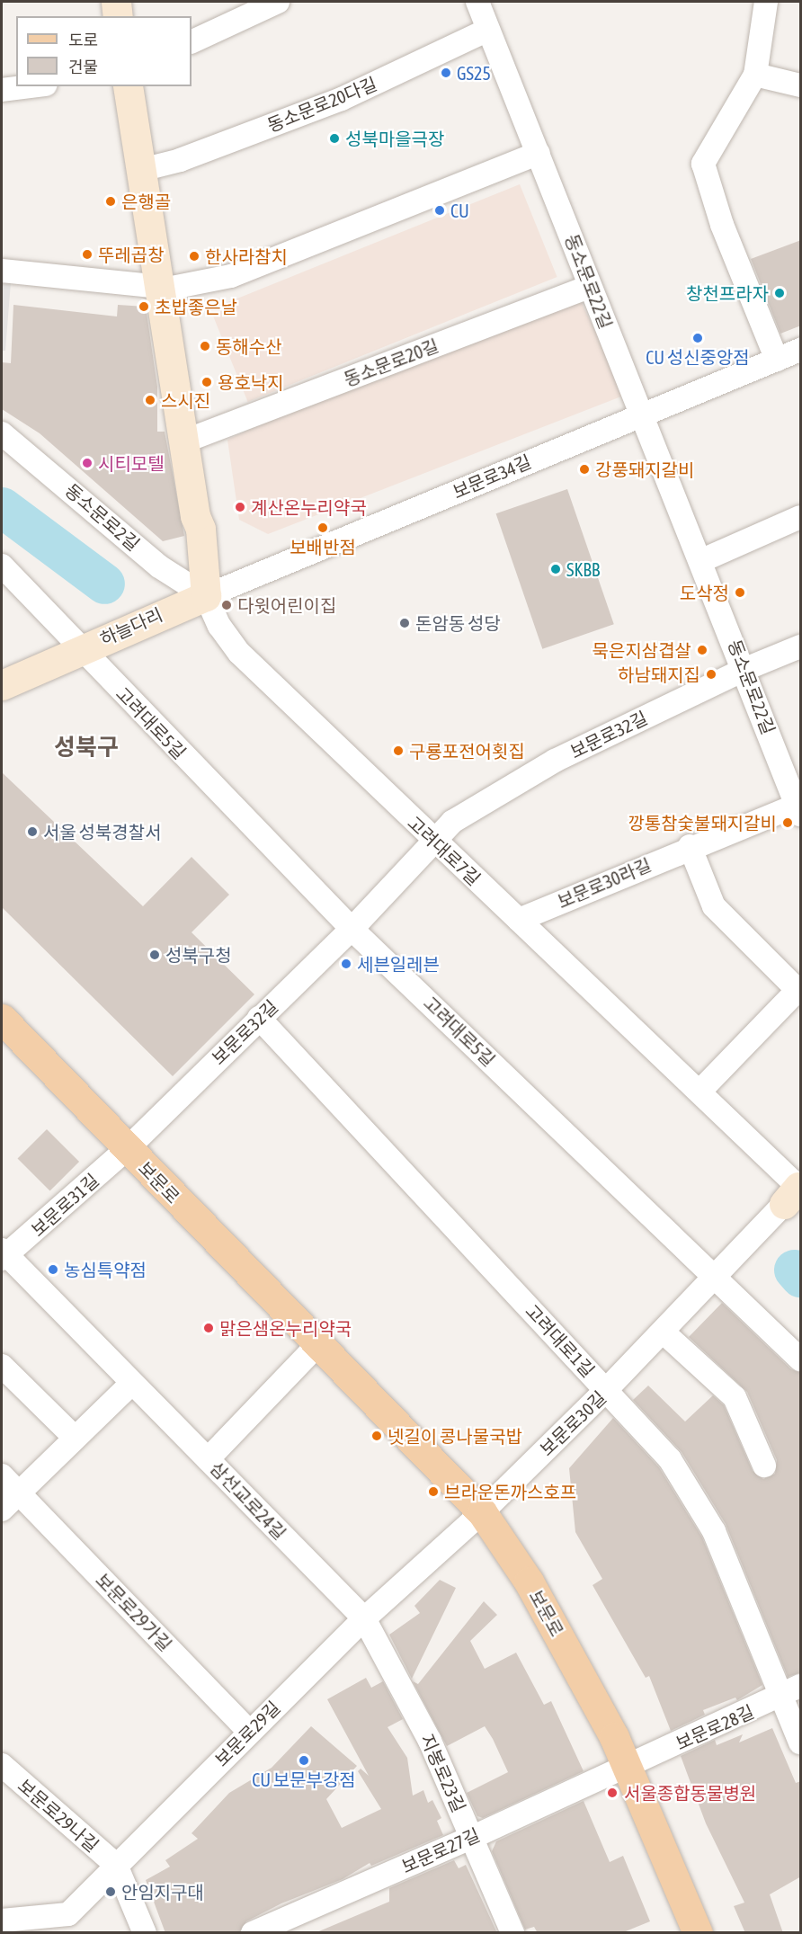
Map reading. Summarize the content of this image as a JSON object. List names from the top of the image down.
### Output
{
  "streets": {
    "main road": ["보문로"],
    "street": [
      "동소문로20다길",
      "동소문로22길",
      "동소문로20길",
      "보문로34길",
      "동소문로2길",
      "하늘다리",
      "고려대로5길",
      "보문로32길",
      "고려대로7길",
      "보문로30라길",
      "보문로31길",
      "고려대로1길",
      "보문로30길",
      "삼선교로24길",
      "보문로29가길",
      "보문로28길",
      "보문로29길",
      "지봉로23길",
      "보문로29나길",
      "보문로27길"
    ]
  },
  "crossings": [
    ["동소문로20다길", "동소문로22길"],
    ["동소문로22길", "동소문로20길"],
    ["동소문로22길", "보문로34길"],
    ["동소문로22길", "보문로32길"],
    ["동소문로22길", "보문로30라길"],
    ["보문로34길", "동소문로2길"],
    ["보문로34길", "하늘다리"],
    ["보문로34길", "고려대로7길"],
    ["동소문로2길", "하늘다리"],
    ["동소문로2길", "고려대로7길"],
    ["하늘다리", "고려대로5길"],
    ["하늘다리", "고려대로7길"],
    ["고려대로5길", "보문로32길"],
    ["고려대로5길", "보문로30길"],
    ["보문로32길", "고려대로7길"],
    ["보문로32길", "보문로"],
    ["보문로32길", "보문로31길"],
    ["보문로32길", "고려대로1길"],
    ["고려대로7길", "보문로30라길"],
    ["고려대로7길", "보문로30길"],
    ["보문로", "보문로31길"],
    ["보문로", "보문로30길"],
    ["보문로", "보문로28길"],
    ["보문로", "보문로29길"],
    ["보문로", "보문로27길"],
    ["보문로31길", "삼선교로24길"],
    ["고려대로1길", "보문로30길"],
    ["고려대로1길", "보문로28길"],
    ["보문로30길", "보문로29길"],
    ["삼선교로24길", "보문로29길"],
    ["삼선교로24길", "지봉로23길"],
    ["보문로29가길", "보문로29길"],
    ["보문로28길", "보문로27길"],
    ["보문로29길", "지봉로23길"],
    ["보문로29길", "보문로29나길"],
    ["지봉로23길", "보문로27길"]
  ],
  "districts": ["성북구"],
  "places": [
    "GS25",
    "성북마을극장",
    "은행골",
    "CU",
    "뚜레곱창",
    "한사라참치",
    "창천프라자",
    "초밥좋은날",
    "CU 성신중앙점",
    "동해수산",
    "용호낙지",
    "스시진",
    "시티모텔",
    "강풍돼지갈비",
    "계산온누리약국",
    "보배반점",
    "SKBB",
    "도삭정",
    "다윗어린이집",
    "돈암동 성당",
    "묵은지삼겹살",
    "하남돼지집",
    "구룡포전어횟집",
    "깡통참숯불돼지갈비",
    "서울 성북경찰서",
    "성북구청",
    "세븐일레븐",
    "농심특약점",
    "맑은샘온누리약국",
    "넷길이 콩나물국밥",
    "브라운돈까스호프",
    "CU 보문부강점",
    "서울종합동물병원",
    "안임지구대"
  ],
  "legend": ["도로", "건물"]
}
